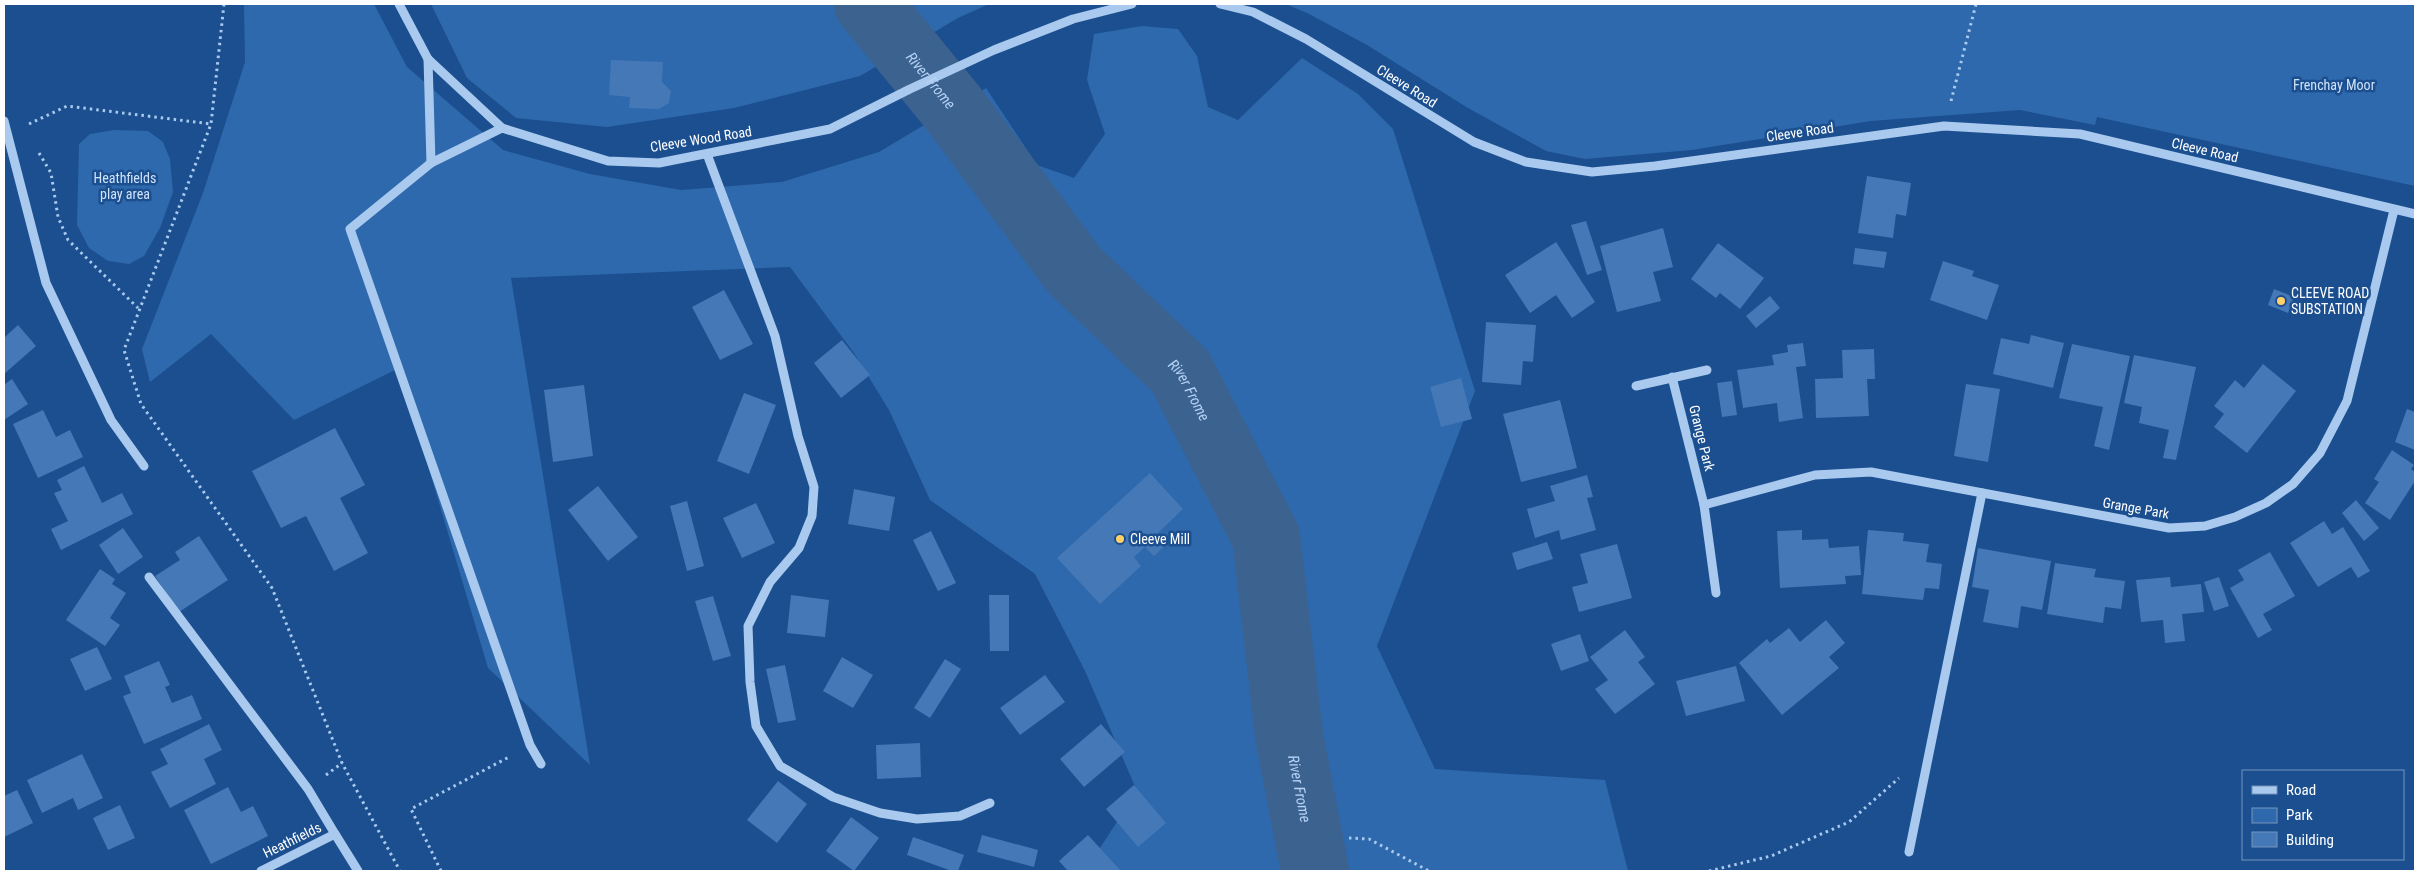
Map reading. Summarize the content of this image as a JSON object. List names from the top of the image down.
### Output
{
  "streets": {
    "street": [
      "Cleeve Road",
      "Cleeve Wood Road",
      "Grange Park",
      "Heathfields"
    ]
  },
  "crossings": [
    ["Cleeve Road", "Grange Park"]
  ],
  "water": ["River Frome"],
  "parks": ["Frenchay Moor", "Heathfields play area"],
  "places": ["CLEEVE ROAD SUBSTATION", "Cleeve Mill"],
  "legend": ["Road", "Park", "Building"]
}
